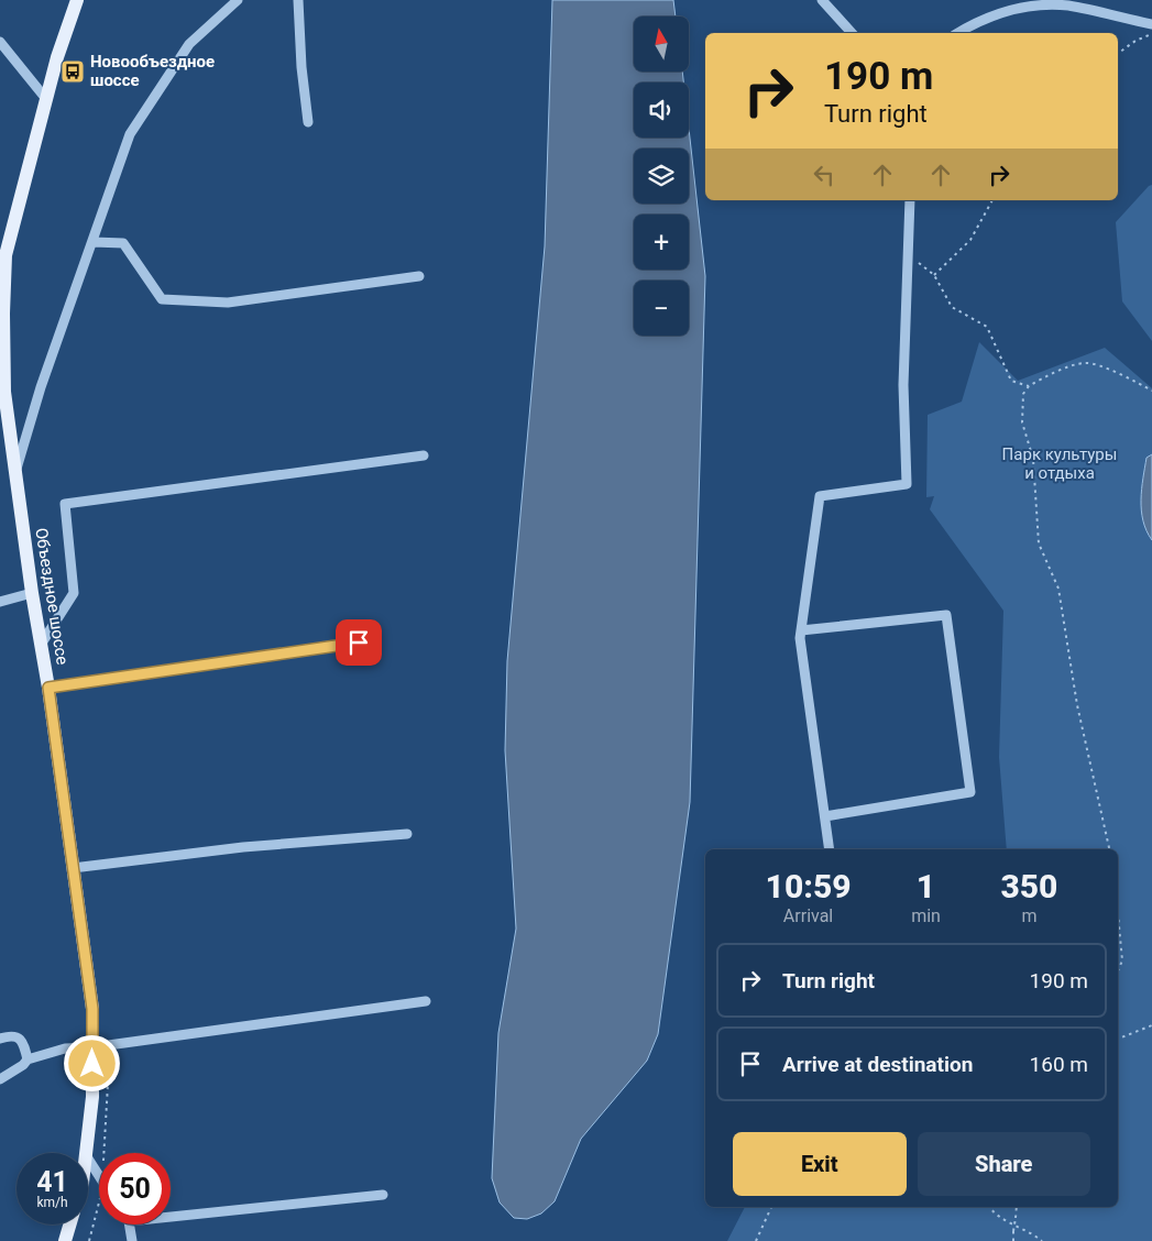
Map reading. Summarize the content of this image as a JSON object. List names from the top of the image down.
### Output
{
  "streets": {
    "main road": ["Объездное шоссе"]
  },
  "parks": ["Парк культуры и отдыха"],
  "places": {
    "bus stop": ["Новообъездное шоссе"]
  },
  "north": "top",
  "page": {
    "map_buttons": ["+", "−"],
    "turn": ["190 m", "Turn right"],
    "eta": [
      "10:59",
      "Arrival",
      "1",
      "min",
      "350",
      "m"
    ],
    "list": [
      {
        "name": "Turn right",
        "value": "190 m"
      },
      {
        "name": "Arrive at destination",
        "value": "160 m"
      }
    ],
    "buttons": ["Exit", "Share"],
    "speed": "41 km/h",
    "limit": "50"
  }
}
